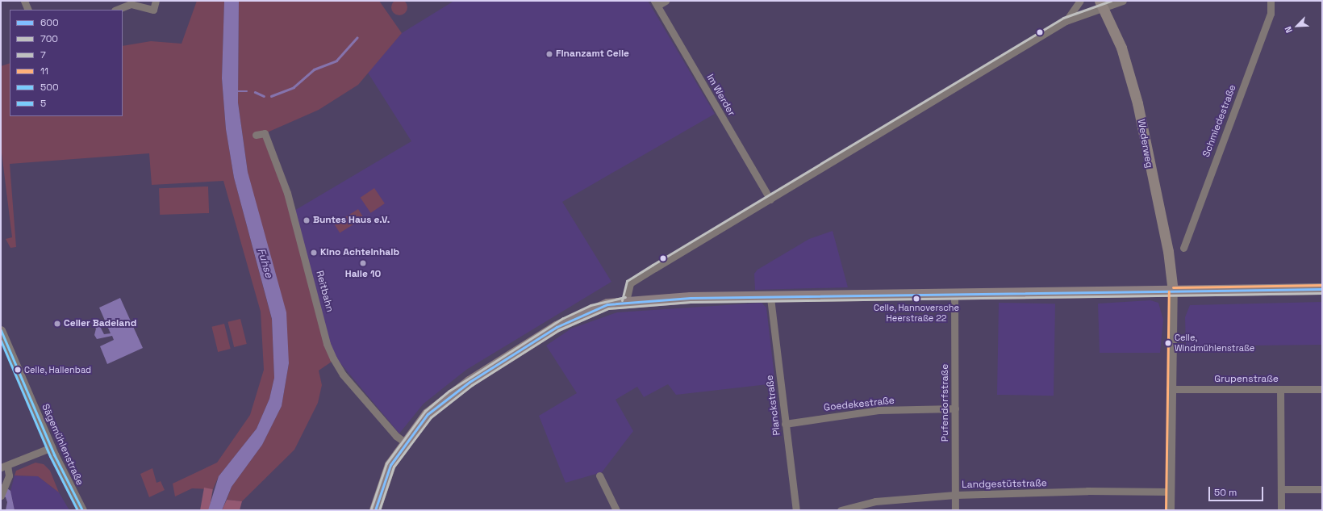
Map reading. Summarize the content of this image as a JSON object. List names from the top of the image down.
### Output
{
  "streets": {
    "main road": ["Wederweg"],
    "street": [
      "Im Werder",
      "Schmiedestraße",
      "Reitbahn",
      "Grupenstraße",
      "Pufendorfstraße",
      "Goedekestraße",
      "Planckstraße",
      "Sägemühlenstraße",
      "Landgestütstraße"
    ]
  },
  "crossings": [
    ["Pufendorfstraße", "Goedekestraße"],
    ["Pufendorfstraße", "Landgestütstraße"],
    ["Goedekestraße", "Planckstraße"]
  ],
  "water": ["Fuhse"],
  "places": [
    "Finanzamt Celle",
    "Buntes Haus e.V.",
    "Kino Achteinhalb",
    "Halle 10",
    "Celle, Hannoversche Heerstraße 22",
    "Celler Badeland",
    "Celle, Windmühlenstraße",
    "Celle, Hallenbad"
  ],
  "lines": [
    "transit line 7",
    "transit line 11",
    "transit line 600",
    "transit line 700",
    "transit line 500",
    "transit line 5"
  ],
  "legend": [
    "600",
    "700",
    "7",
    "11",
    "500",
    "5"
  ],
  "scale_bar": "50 m",
  "north": "bottom left"
}
